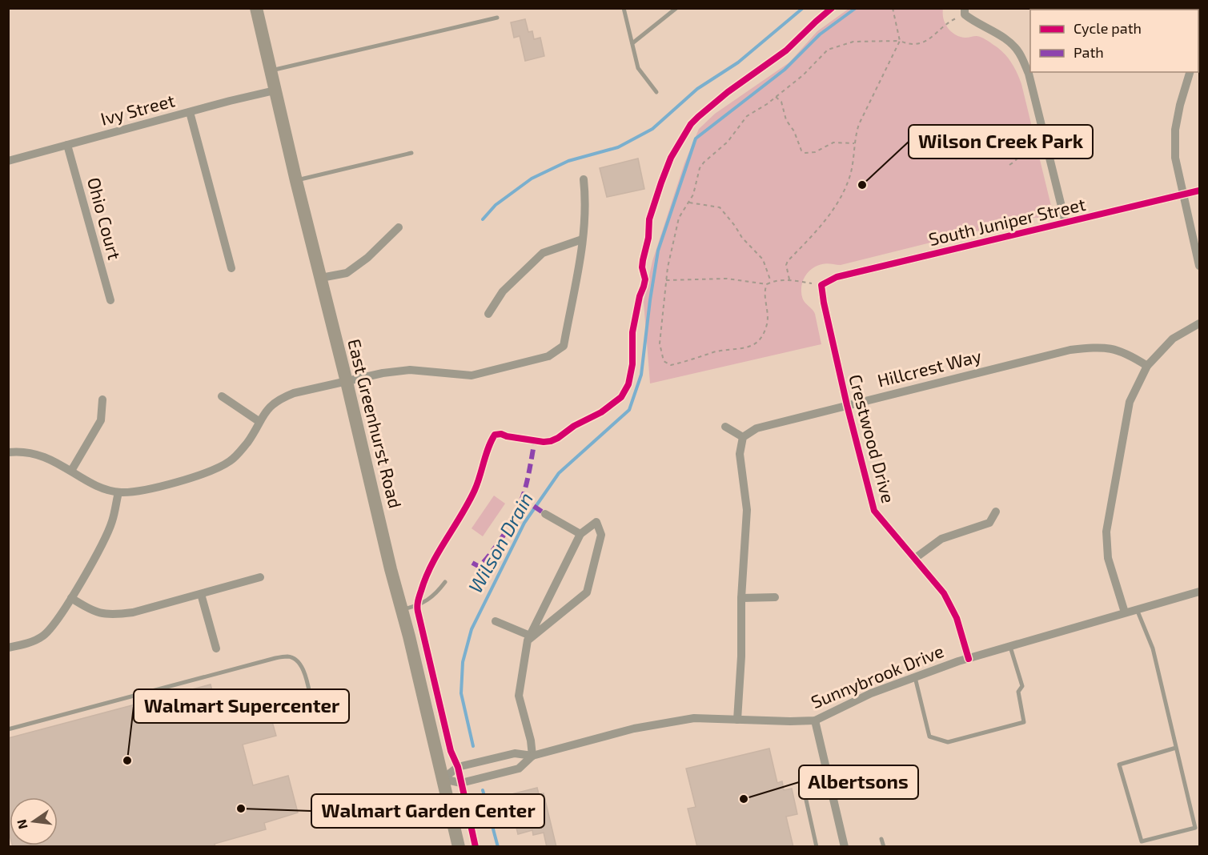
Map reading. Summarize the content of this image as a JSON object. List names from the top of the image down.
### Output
{
  "streets": {
    "main road": ["East Greenhurst Road"],
    "street": [
      "Ivy Street",
      "Ohio Court",
      "South Juniper Street",
      "Hillcrest Way",
      "Crestwood Drive",
      "Sunnybrook Drive"
    ]
  },
  "crossings": [
    ["Ivy Street", "Ohio Court"],
    ["Ivy Street", "East Greenhurst Road"],
    ["South Juniper Street", "Crestwood Drive"],
    ["Hillcrest Way", "Crestwood Drive"],
    ["East Greenhurst Road", "Sunnybrook Drive"],
    ["Crestwood Drive", "Sunnybrook Drive"]
  ],
  "water": ["Wilson Drain"],
  "places": [
    "Wilson Creek Park",
    "Walmart Supercenter",
    "Albertsons",
    "Walmart Garden Center"
  ],
  "legend": ["Cycle path", "Path"],
  "north": "left"
}
